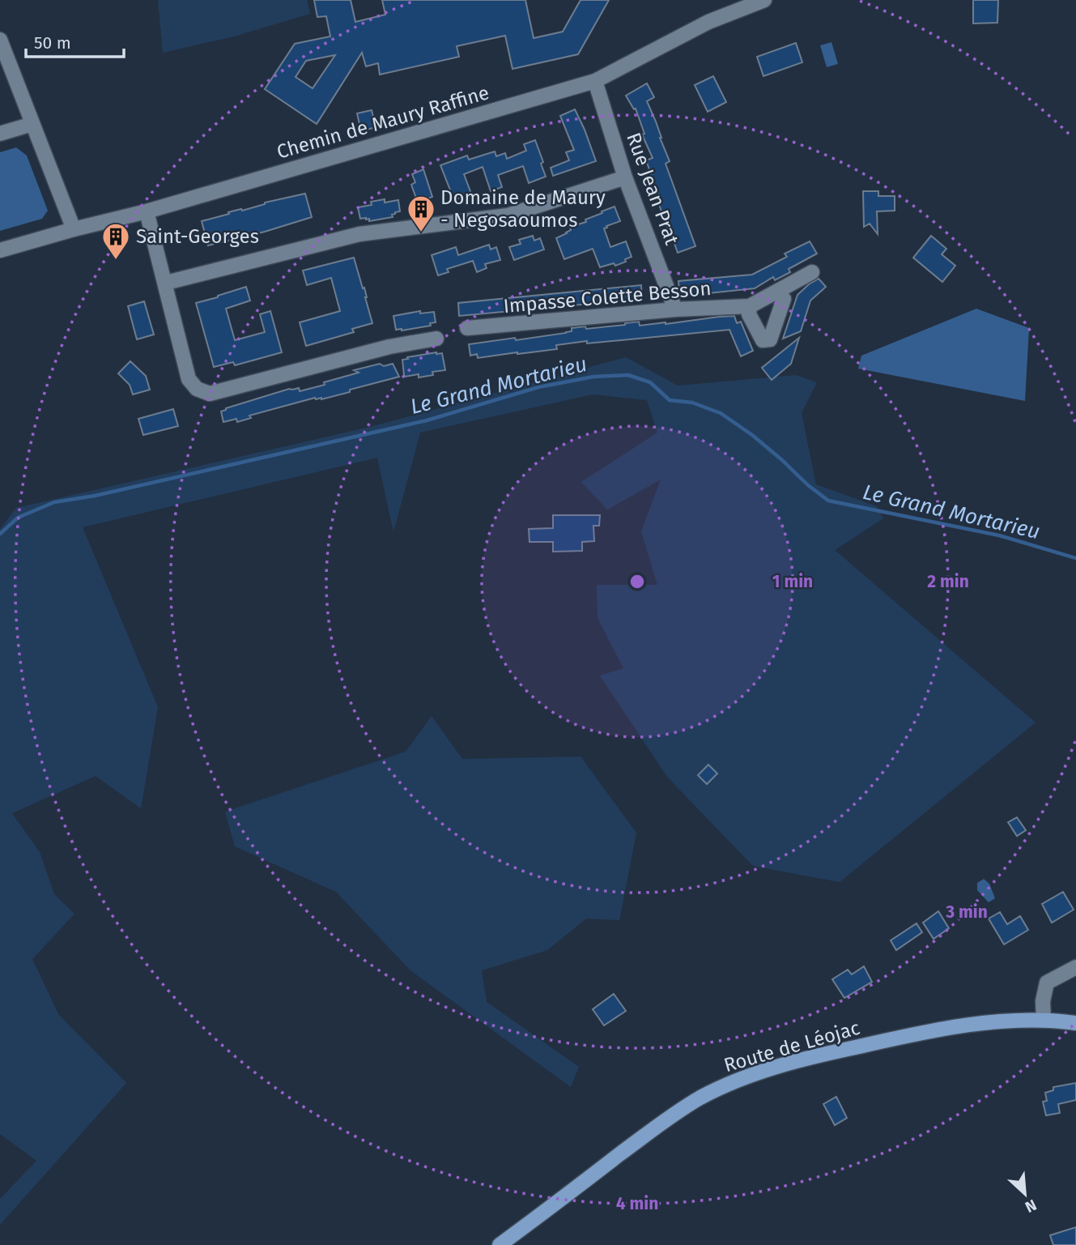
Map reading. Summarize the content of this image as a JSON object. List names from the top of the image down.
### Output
{
  "streets": {
    "main road": ["Route de Léojac"],
    "street": ["Chemin de Maury Raffine", "Rue Jean Prat", "Impasse Colette Besson"]
  },
  "crossings": [
    ["Chemin de Maury Raffine", "Rue Jean Prat"],
    ["Rue Jean Prat", "Impasse Colette Besson"]
  ],
  "water": ["Le Grand Mortarieu"],
  "places": {
    "building": ["Domaine de Maury - Negosaoumos", "Saint-Georges"]
  },
  "scale_bar": "50 m",
  "north": "bottom right",
  "rings": [
    "1 min",
    "2 min",
    "3 min",
    "4 min"
  ]
}
